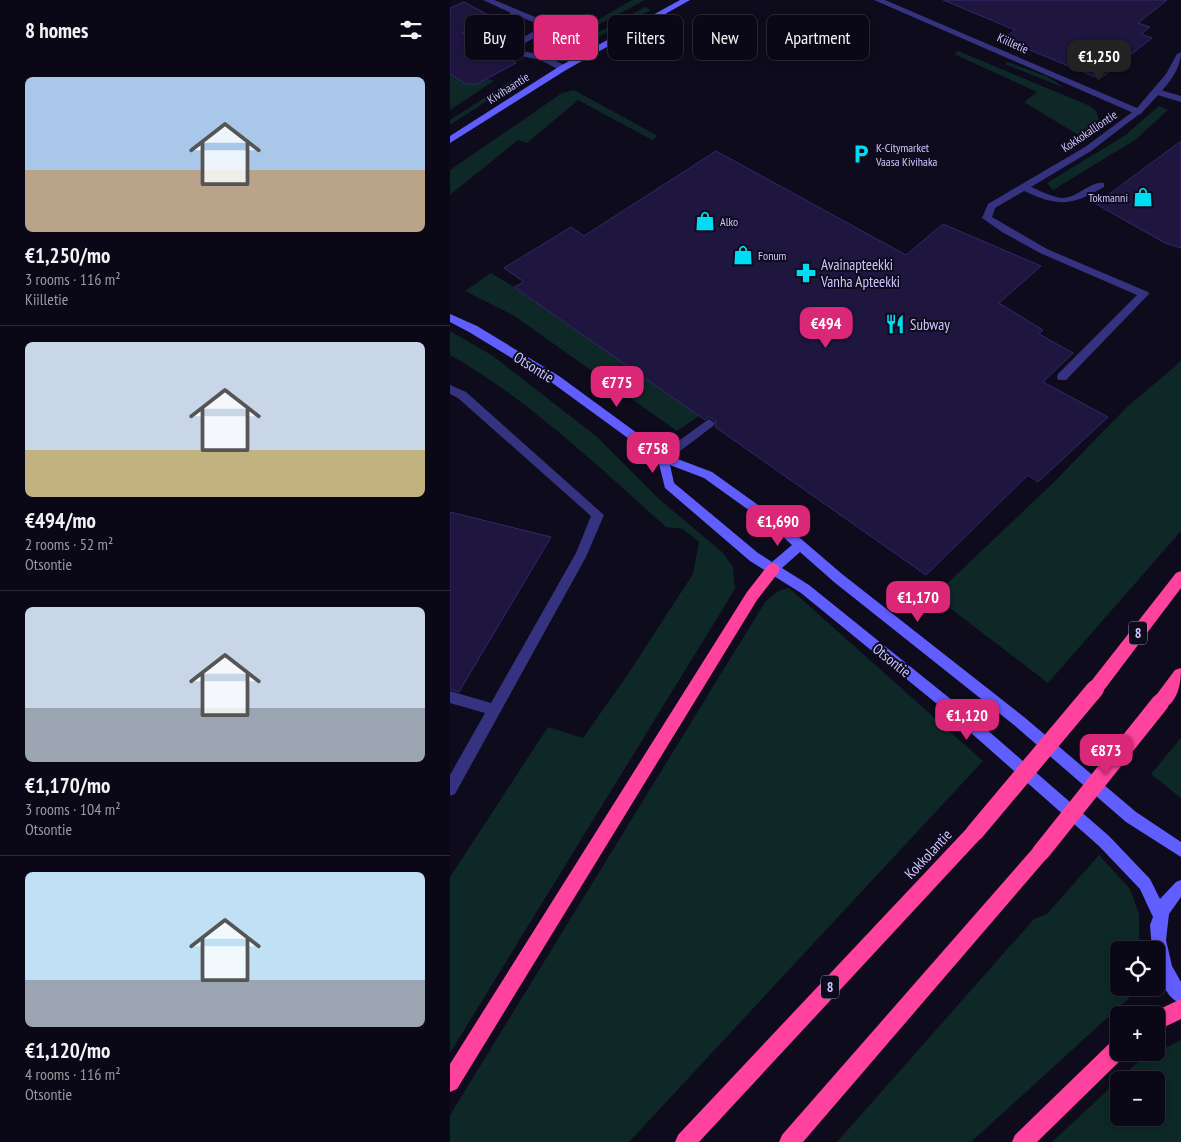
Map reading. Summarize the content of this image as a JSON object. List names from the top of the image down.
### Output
{
  "streets": {
    "highway": ["8", "Kokkolantie"],
    "main road": ["Kivihaantie", "Otsontie"],
    "street": ["Kiilletie", "Kokkokalliontie"]
  },
  "crossings": [
    ["Kiilletie", "Kokkokalliontie"]
  ],
  "places": {
    "parking": ["K-Citymarket Vaasa Kivihaka"],
    "shop": ["Tokmanni", "Alko", "Fonum"],
    "pharmacy": ["Avainapteekki Vanha Apteekki"],
    "restaurant": ["Subway"]
  },
  "page": {
    "heading": "8 homes",
    "chip": [
      "Buy",
      "Rent",
      "Filters",
      "New",
      "Apartment"
    ],
    "price": [
      "€1,250",
      "€494",
      "€775",
      "€758",
      "€1,690",
      "€1,170",
      "€1,120",
      "€873"
    ],
    "list": [
      {
        "name": "€1,250/mo",
        "note": "3 rooms · 116 m² · Kiilletie"
      },
      {
        "name": "€494/mo",
        "note": "2 rooms · 52 m² · Otsontie"
      },
      {
        "name": "€1,170/mo",
        "note": "3 rooms · 104 m² · Otsontie"
      },
      {
        "name": "€1,120/mo",
        "note": "4 rooms · 116 m² · Otsontie"
      }
    ],
    "map_buttons": ["+", "−"]
  }
}
